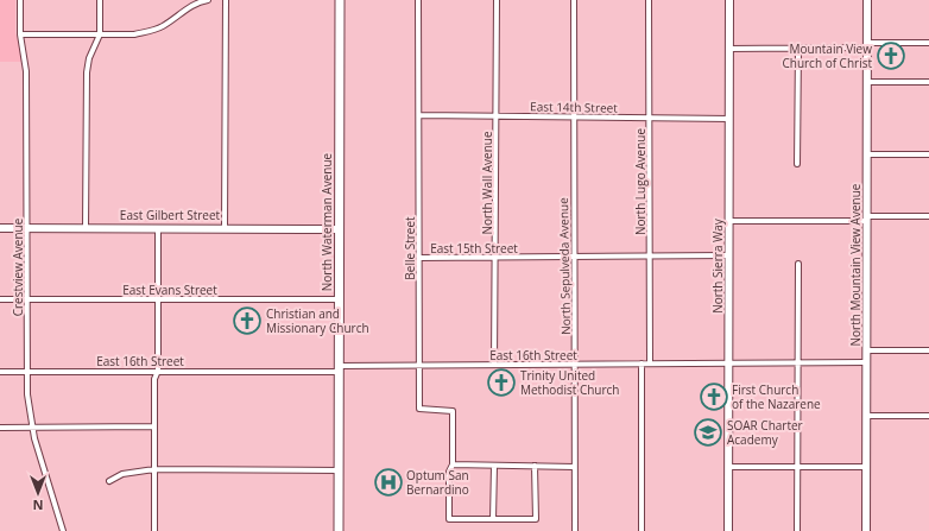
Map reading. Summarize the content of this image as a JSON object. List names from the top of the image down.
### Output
{
  "streets": {
    "main road": ["North Waterman Avenue"],
    "street": [
      "East 14th Street",
      "North Lugo Avenue",
      "North Wall Avenue",
      "East Gilbert Street",
      "Belle Street",
      "East 15th Street",
      "North Mountain View Avenue",
      "North Sepulveda Avenue",
      "North Sierra Way",
      "Crestview Avenue",
      "East Evans Street",
      "East 16th Street"
    ]
  },
  "crossings": [
    ["East 14th Street", "North Lugo Avenue"],
    ["East 14th Street", "North Wall Avenue"],
    ["East 14th Street", "Belle Street"],
    ["East 14th Street", "North Sepulveda Avenue"],
    ["East 14th Street", "North Sierra Way"],
    ["North Lugo Avenue", "East 15th Street"],
    ["North Lugo Avenue", "East 16th Street"],
    ["North Wall Avenue", "East 15th Street"],
    ["North Wall Avenue", "East 16th Street"],
    ["East Gilbert Street", "North Waterman Avenue"],
    ["East Gilbert Street", "Crestview Avenue"],
    ["North Waterman Avenue", "East Evans Street"],
    ["North Waterman Avenue", "East 16th Street"],
    ["Belle Street", "East 15th Street"],
    ["Belle Street", "East 16th Street"],
    ["East 15th Street", "North Sepulveda Avenue"],
    ["East 15th Street", "North Sierra Way"],
    ["North Mountain View Avenue", "East 16th Street"],
    ["North Sepulveda Avenue", "East 16th Street"],
    ["North Sierra Way", "East 16th Street"],
    ["Crestview Avenue", "East Evans Street"],
    ["Crestview Avenue", "East 16th Street"]
  ],
  "places": {
    "church": [
      "Mountain View Church of Christ",
      "Christian and Missionary Church",
      "Trinity United Methodist Church",
      "First Church of the Nazarene"
    ],
    "school or university": ["SOAR Charter Academy"],
    "hospital": ["Optum San Bernardino"]
  },
  "north": "bottom"
}
